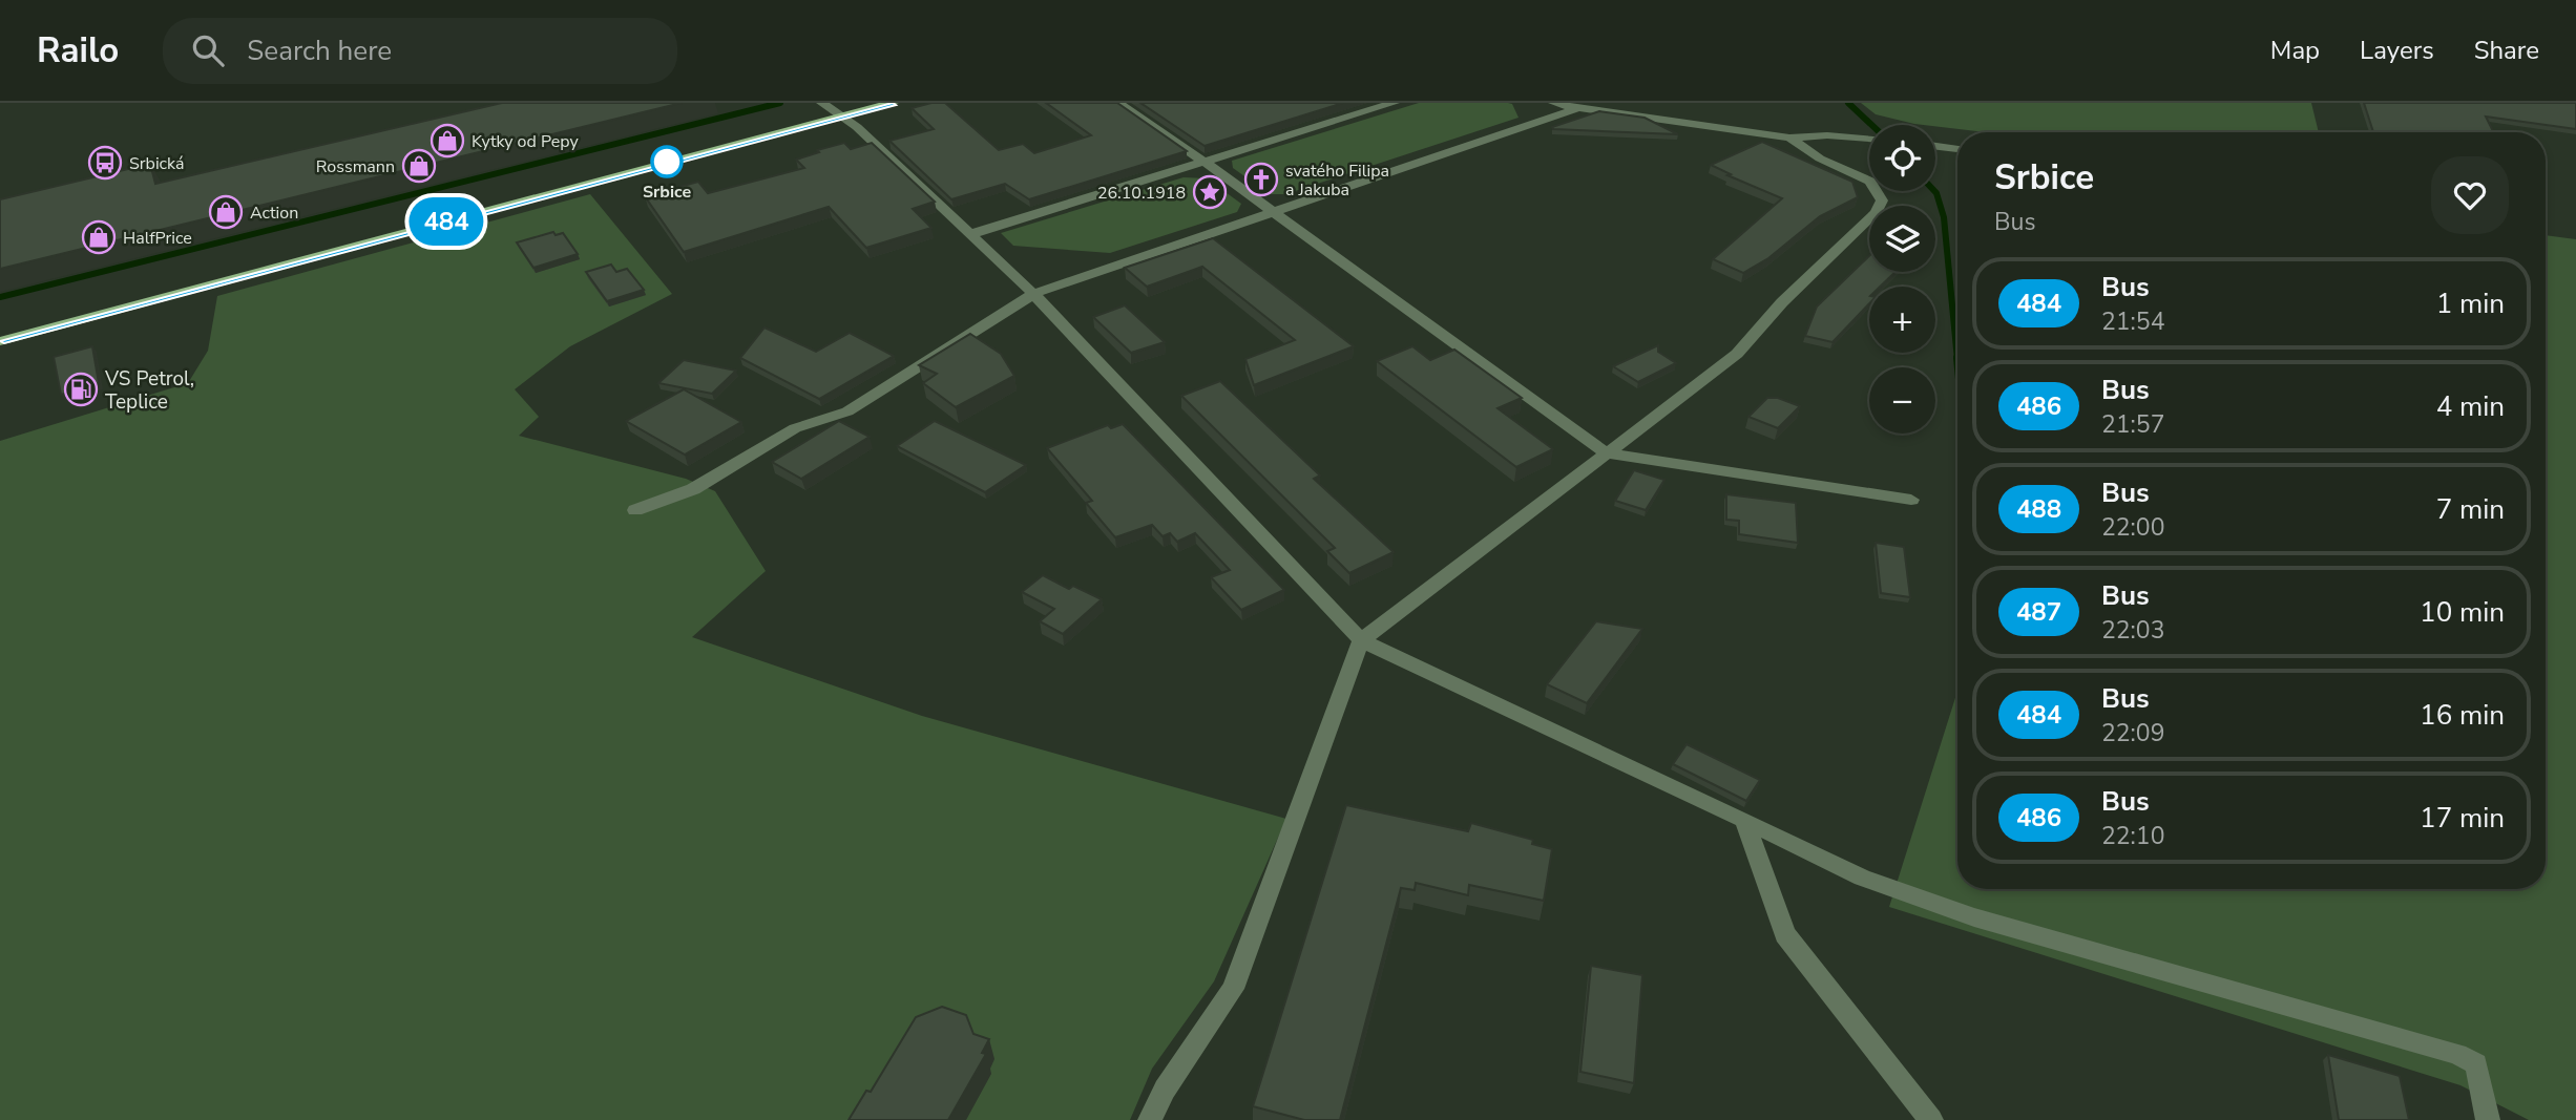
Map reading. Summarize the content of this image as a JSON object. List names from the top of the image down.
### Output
{
  "places": {
    "shop": [
      "Kytky od Pepy",
      "Rossmann",
      "Action",
      "HalfPrice"
    ],
    "other": ["Srbice"],
    "bus stop": ["Srbická"],
    "church": ["svatého Filipa a Jakuba"],
    "place": ["26.10.1918"],
    "fuel station": ["VS Petrol, Teplice"]
  },
  "lines": ["bus line 484"],
  "page": {
    "header": "Railo",
    "search": "Search here",
    "nav": ["Map", "Layers", "Share"],
    "on_map": "484",
    "map_buttons": ["+", "−"],
    "heading": ["Srbice", "Bus"],
    "list": [
      {
        "mark": "484",
        "name": "Bus",
        "note": "21:54",
        "value": "1 min"
      },
      {
        "mark": "486",
        "name": "Bus",
        "note": "21:57",
        "value": "4 min"
      },
      {
        "mark": "488",
        "name": "Bus",
        "note": "22:00",
        "value": "7 min"
      },
      {
        "mark": "487",
        "name": "Bus",
        "note": "22:03",
        "value": "10 min"
      },
      {
        "mark": "484",
        "name": "Bus",
        "note": "22:09",
        "value": "16 min"
      },
      {
        "mark": "486",
        "name": "Bus",
        "note": "22:10",
        "value": "17 min"
      }
    ]
  }
}
